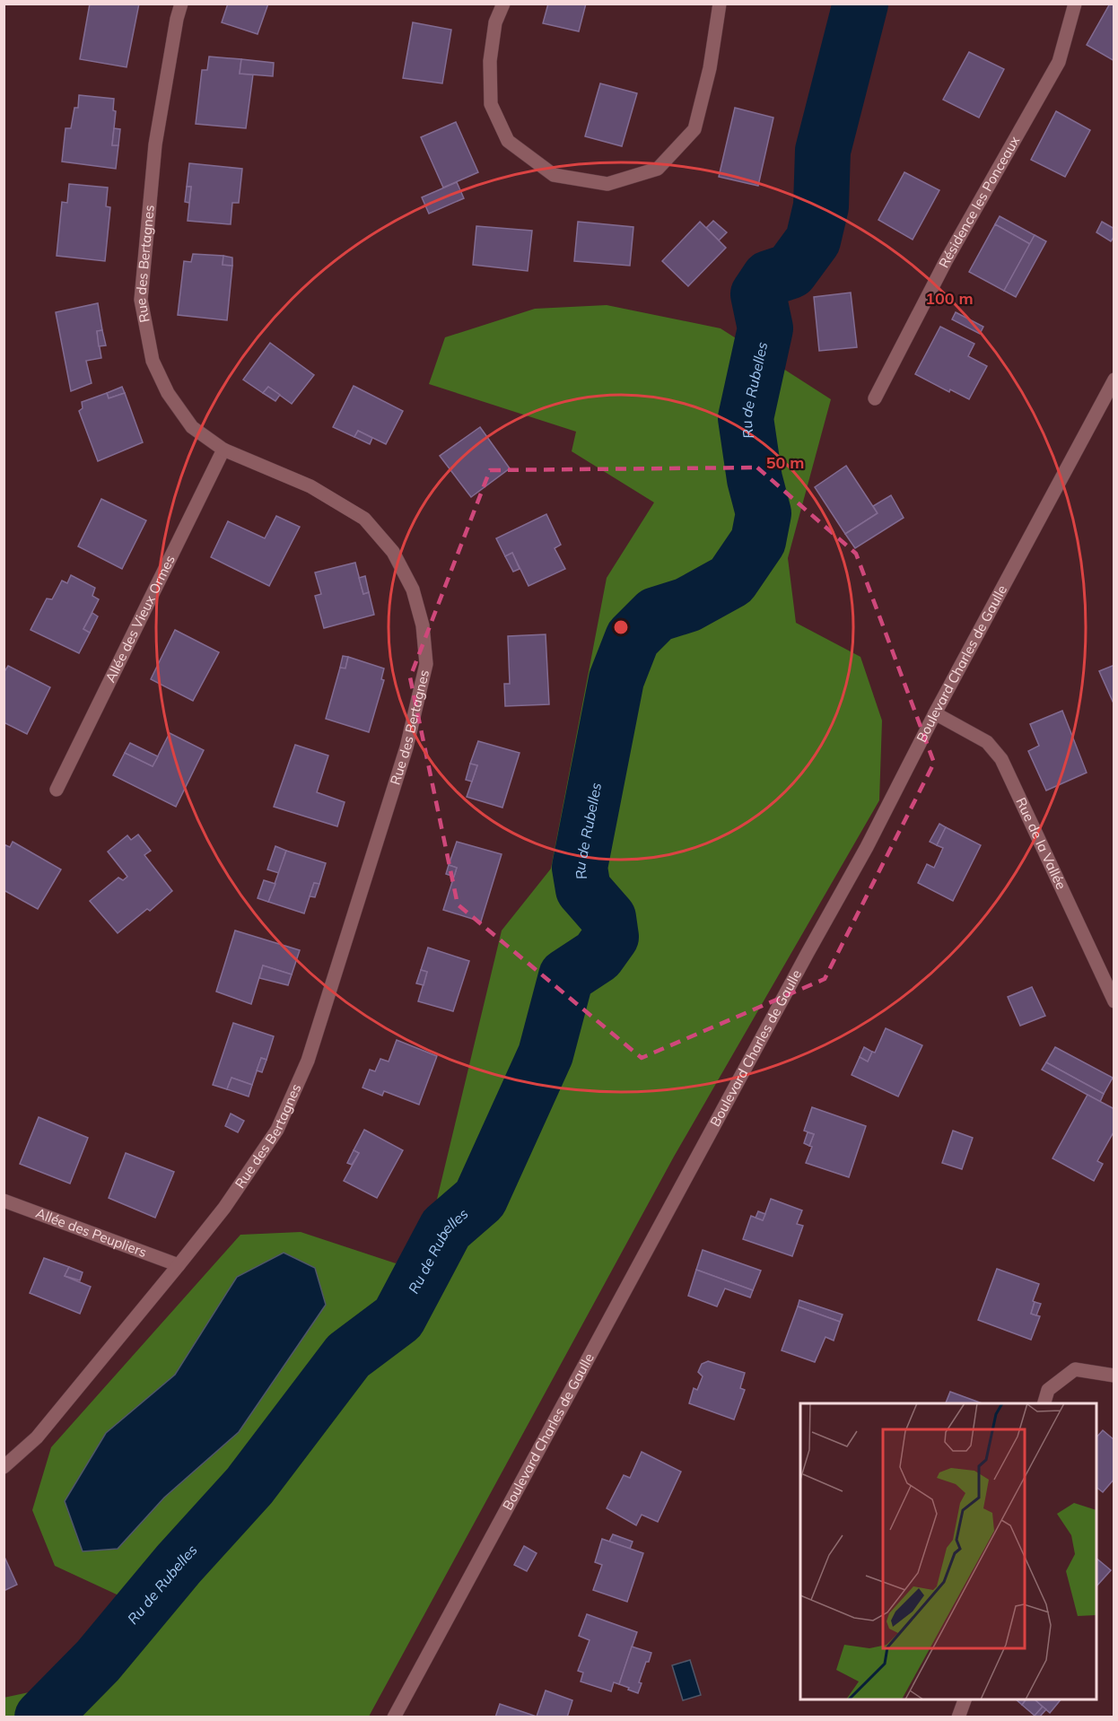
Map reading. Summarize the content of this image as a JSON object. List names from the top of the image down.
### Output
{
  "streets": {
    "street": [
      "Résidence les Ponceaux",
      "Rue des Bertagnes",
      "Allée des Vieux Ormes",
      "Boulevard Charles de Gaulle",
      "Rue de la Vallée",
      "Allée des Peupliers"
    ]
  },
  "crossings": [
    ["Rue des Bertagnes", "Allée des Vieux Ormes"],
    ["Rue des Bertagnes", "Allée des Peupliers"],
    ["Boulevard Charles de Gaulle", "Rue de la Vallée"]
  ],
  "water": ["Ru de Rubelles"],
  "rings": ["100 m", "50 m"]
}
